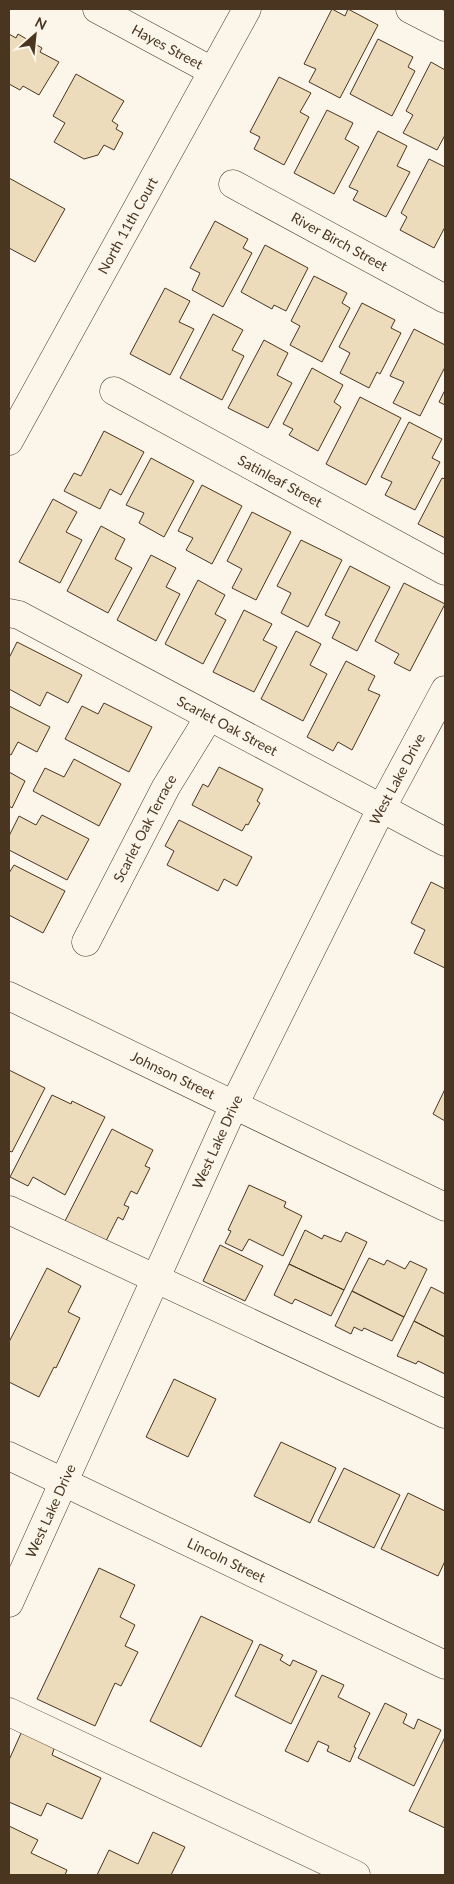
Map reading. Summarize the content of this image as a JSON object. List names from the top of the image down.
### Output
{
  "streets": {
    "street": [
      "Hayes Street",
      "North 11th Court",
      "River Birch Street",
      "Satinleaf Street",
      "Scarlet Oak Street",
      "West Lake Drive",
      "Scarlet Oak Terrace",
      "Johnson Street",
      "Lincoln Street"
    ]
  },
  "crossings": [
    ["Hayes Street", "North 11th Court"],
    ["Scarlet Oak Street", "West Lake Drive"],
    ["Scarlet Oak Street", "Scarlet Oak Terrace"],
    ["West Lake Drive", "Johnson Street"],
    ["West Lake Drive", "Lincoln Street"]
  ],
  "north": "top right"
}
